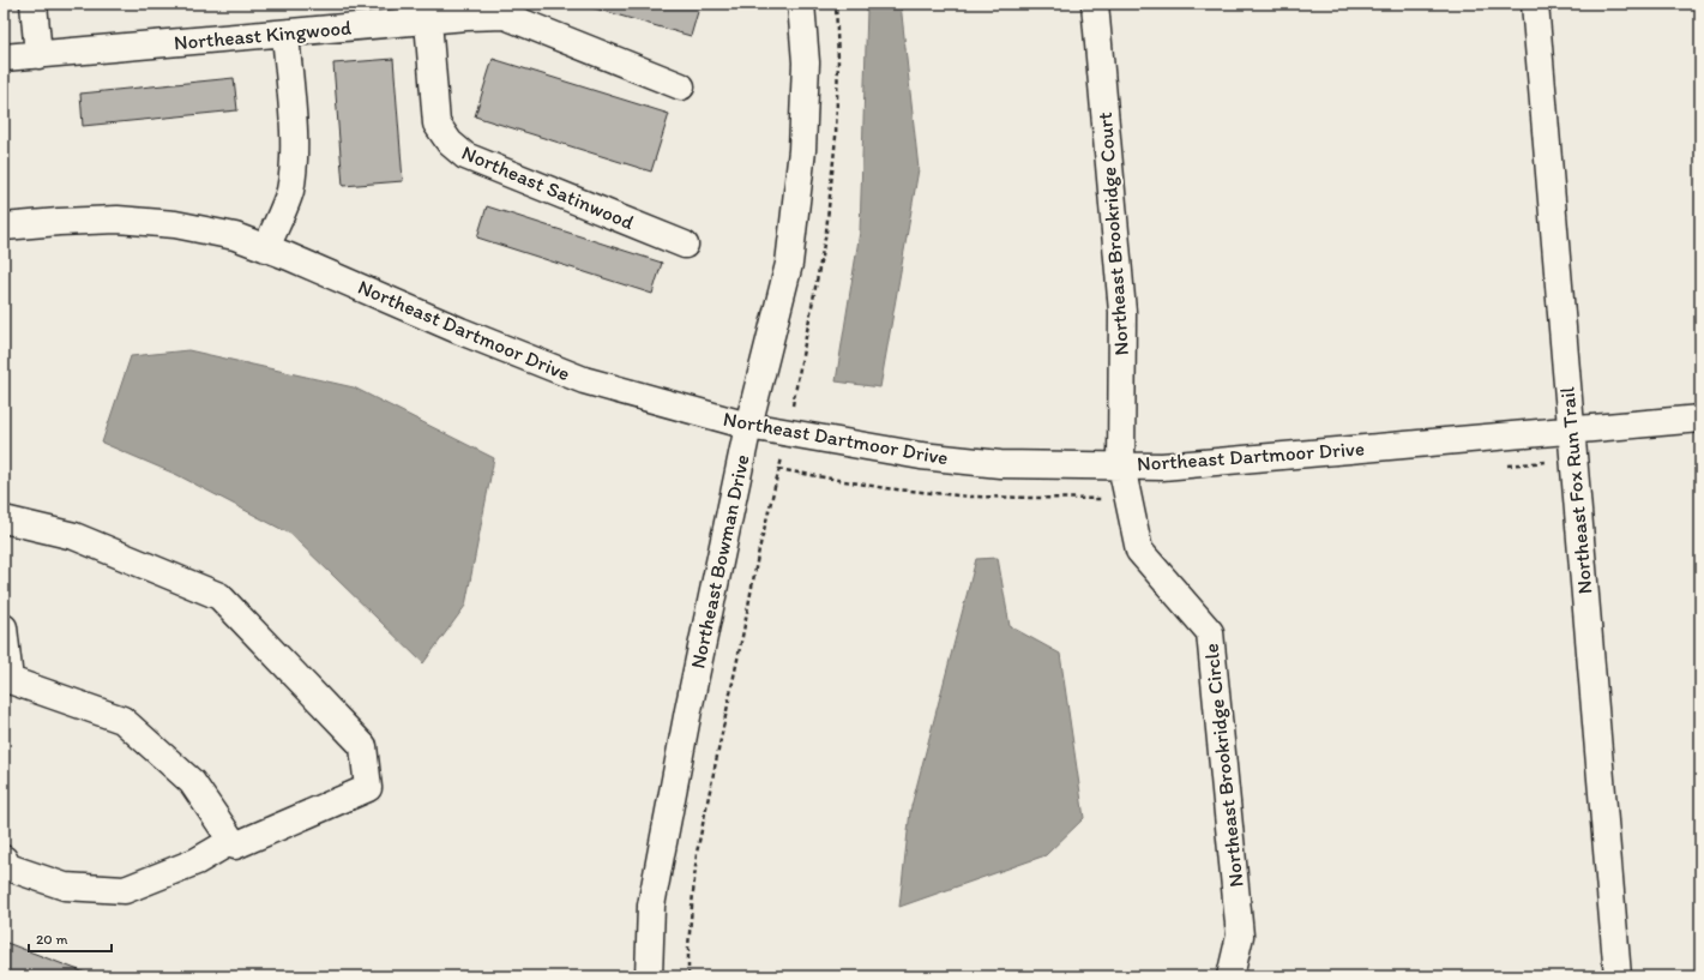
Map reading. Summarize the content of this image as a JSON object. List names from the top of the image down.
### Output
{
  "streets": {
    "street": [
      "Northeast Kingwood",
      "Northeast Satinwood",
      "Northeast Brookridge Court",
      "Northeast Dartmoor Drive",
      "Northeast Fox Run Trail",
      "Northeast Bowman Drive",
      "Northeast Brookridge Circle"
    ]
  },
  "crossings": [
    ["Northeast Kingwood", "Northeast Satinwood"],
    ["Northeast Brookridge Court", "Northeast Dartmoor Drive"],
    ["Northeast Brookridge Court", "Northeast Brookridge Circle"],
    ["Northeast Dartmoor Drive", "Northeast Fox Run Trail"],
    ["Northeast Dartmoor Drive", "Northeast Bowman Drive"],
    ["Northeast Dartmoor Drive", "Northeast Brookridge Circle"]
  ],
  "scale_bar": "20 m"
}
